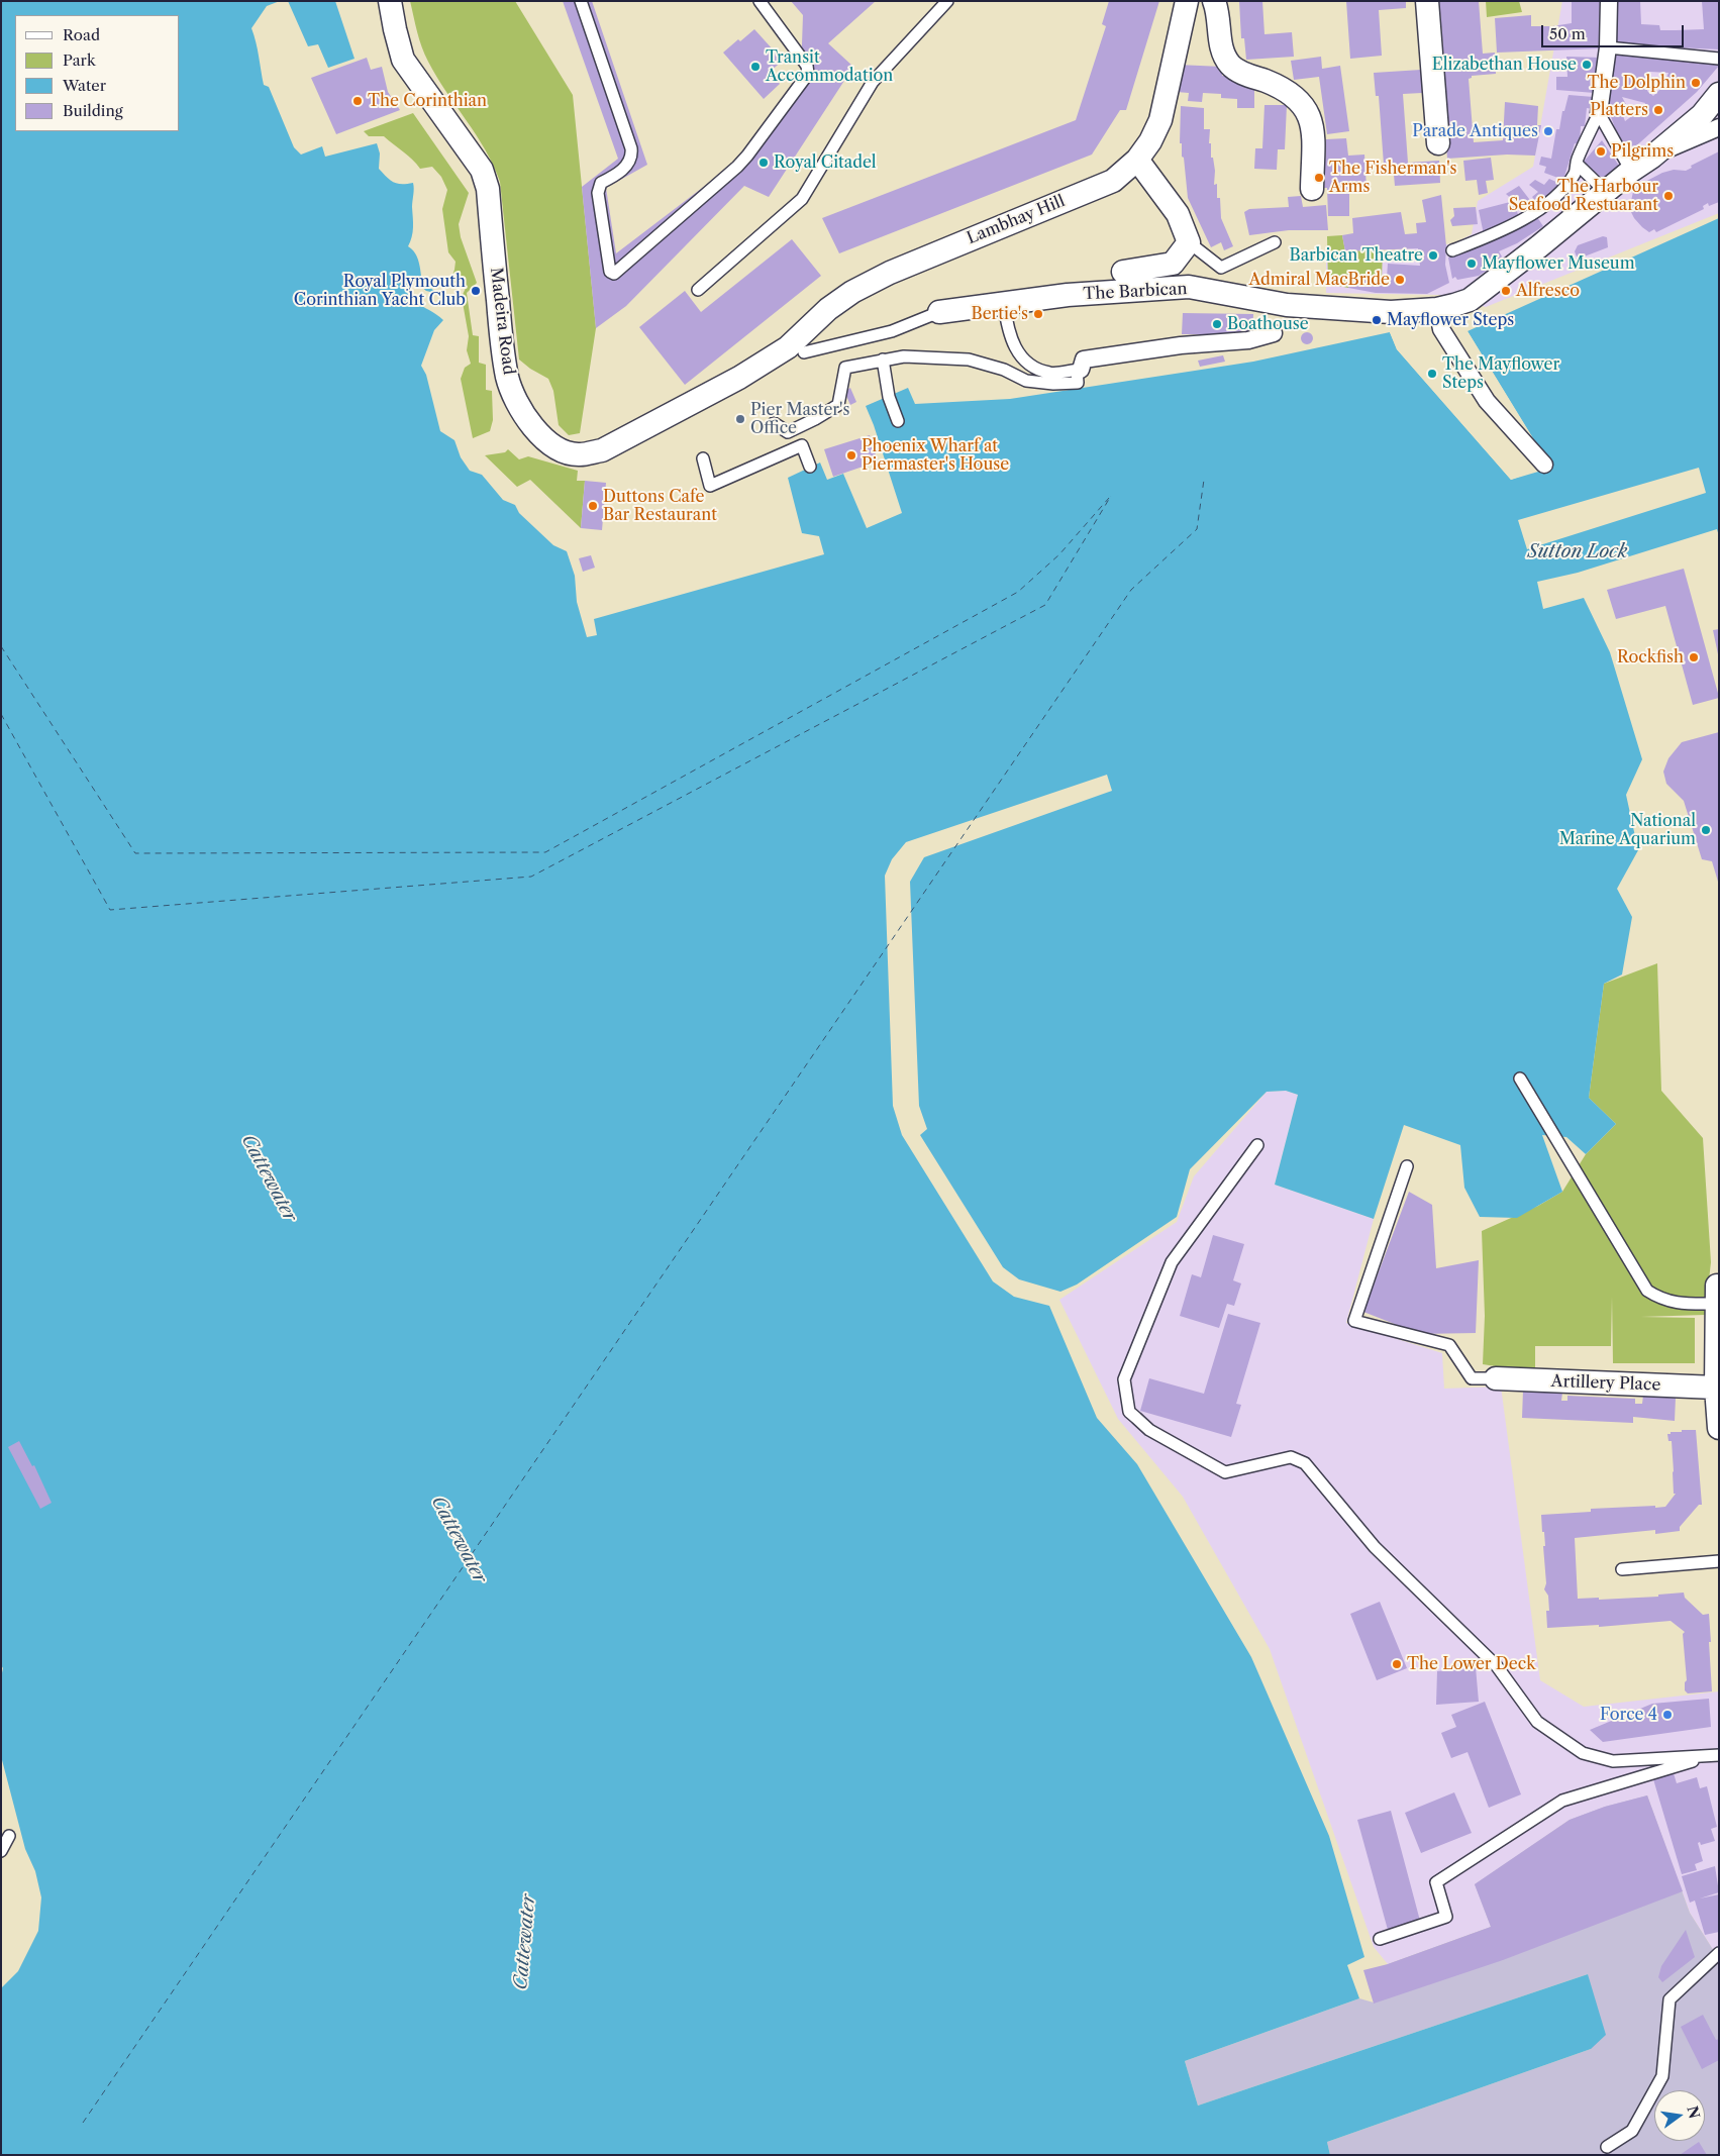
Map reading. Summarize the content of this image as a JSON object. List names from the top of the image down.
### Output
{
  "streets": {
    "street": [
      "Lambhay Hill",
      "The Barbican",
      "Madeira Road",
      "Artillery Place"
    ]
  },
  "crossings": [
    ["Lambhay Hill", "Madeira Road"]
  ],
  "water": ["Sutton Lock", "Cattewater"],
  "places": [
    "Elizabethan House",
    "Transit Accommodation",
    "The Dolphin",
    "The Corinthian",
    "Platters",
    "Parade Antiques",
    "Pilgrims",
    "Royal Citadel",
    "The Fisherman's Arms",
    "The Harbour Seafood Restuarant",
    "Barbican Theatre",
    "Mayflower Museum",
    "Admiral MacBride",
    "Royal Plymouth Corinthian Yacht Club",
    "Alfresco",
    "Bertie's",
    "Mayflower Steps",
    "Boathouse",
    "The Mayflower Steps",
    "Pier Master's Office",
    "Phoenix Wharf at Piermaster's House",
    "Duttons Cafe Bar Restaurant",
    "Rockfish",
    "National Marine Aquarium",
    "The Lower Deck",
    "Force 4"
  ],
  "legend": [
    "Road",
    "Park",
    "Water",
    "Building"
  ],
  "scale_bar": "50 m",
  "north": "right"
}
